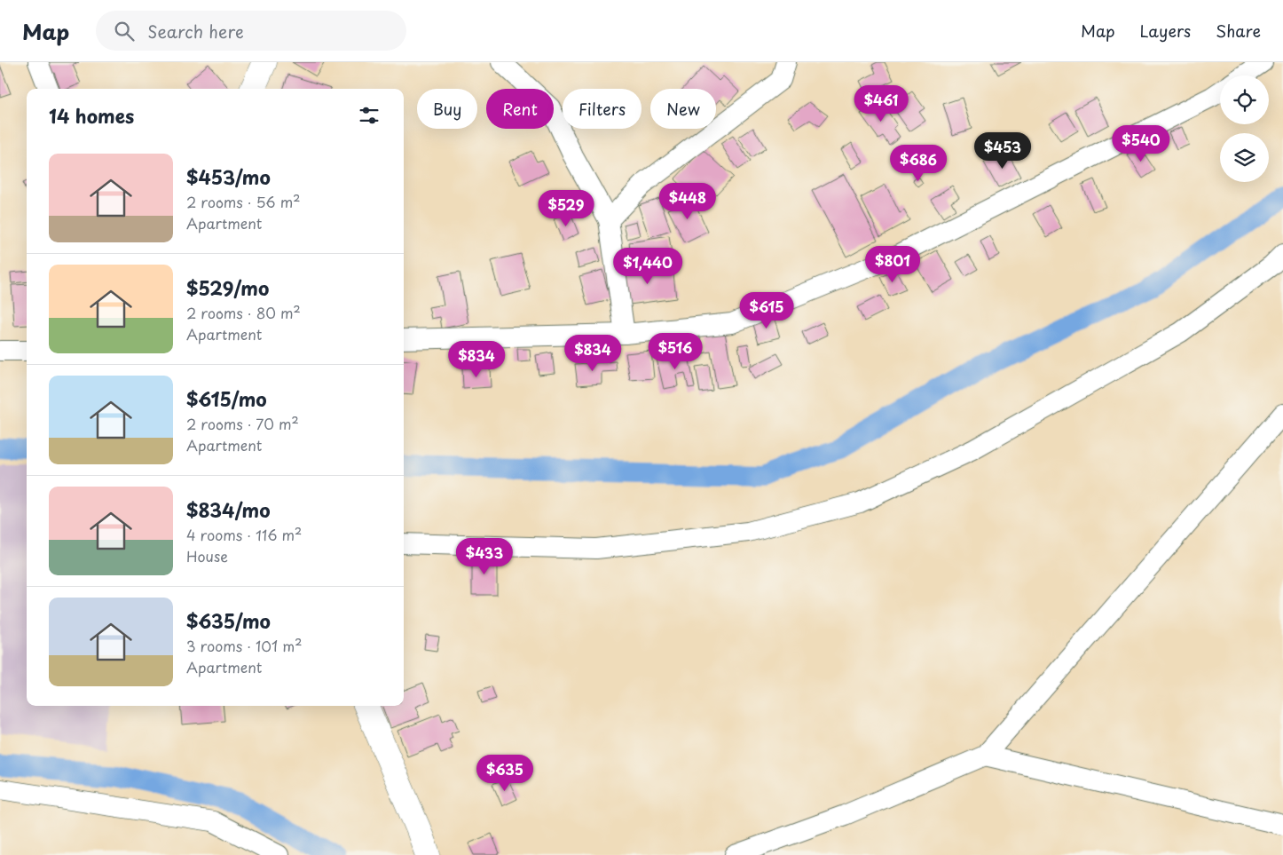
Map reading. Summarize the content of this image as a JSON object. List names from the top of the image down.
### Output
{
  "page": {
    "header": "Map",
    "search": "Search here",
    "nav": ["Map", "Layers", "Share"],
    "price": [
      "$461",
      "$540",
      "$453",
      "$686",
      "$448",
      "$529",
      "$801",
      "$1,440",
      "$615",
      "$516",
      "$834",
      "$834",
      "$433",
      "$635"
    ],
    "chip": [
      "Buy",
      "Rent",
      "Filters",
      "New"
    ],
    "heading": "14 homes",
    "list": [
      {
        "name": "$453/mo",
        "note": "2 rooms · 56 m² · Apartment"
      },
      {
        "name": "$529/mo",
        "note": "2 rooms · 80 m² · Apartment"
      },
      {
        "name": "$615/mo",
        "note": "2 rooms · 70 m² · Apartment"
      },
      {
        "name": "$834/mo",
        "note": "4 rooms · 116 m² · House"
      },
      {
        "name": "$635/mo",
        "note": "3 rooms · 101 m² · Apartment"
      }
    ]
  }
}
